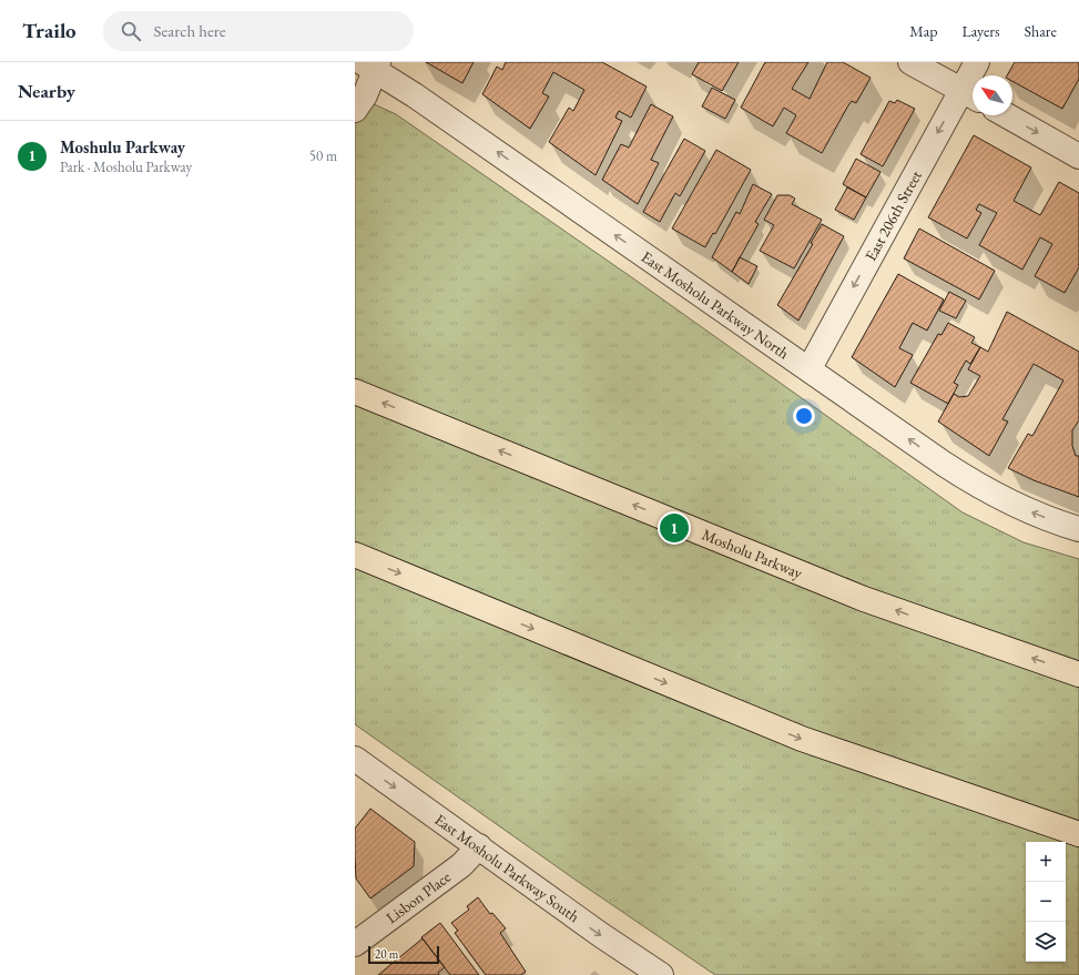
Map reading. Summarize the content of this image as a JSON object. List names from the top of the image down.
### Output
{
  "streets": {
    "main road": ["Mosholu Parkway"],
    "street": [
      "East 206th Street",
      "East Mosholu Parkway North",
      "East Mosholu Parkway South",
      "Lisbon Place"
    ]
  },
  "crossings": [
    ["East 206th Street", "East Mosholu Parkway North"],
    ["East Mosholu Parkway South", "Lisbon Place"]
  ],
  "one_way": ["East 206th Street", "East Mosholu Parkway North", "East Mosholu Parkway South"],
  "scale_bar": "20 m",
  "north": "top left",
  "page": {
    "header": "Trailo",
    "search": "Search here",
    "nav": ["Map", "Layers", "Share"],
    "heading": "Nearby",
    "list": [
      {
        "mark": "1",
        "name": "Moshulu Parkway",
        "note": "Park · Mosholu Parkway",
        "value": "50 m"
      }
    ],
    "pins": "1",
    "map_buttons": ["+", "−"],
    "scale": "20 m"
  }
}
